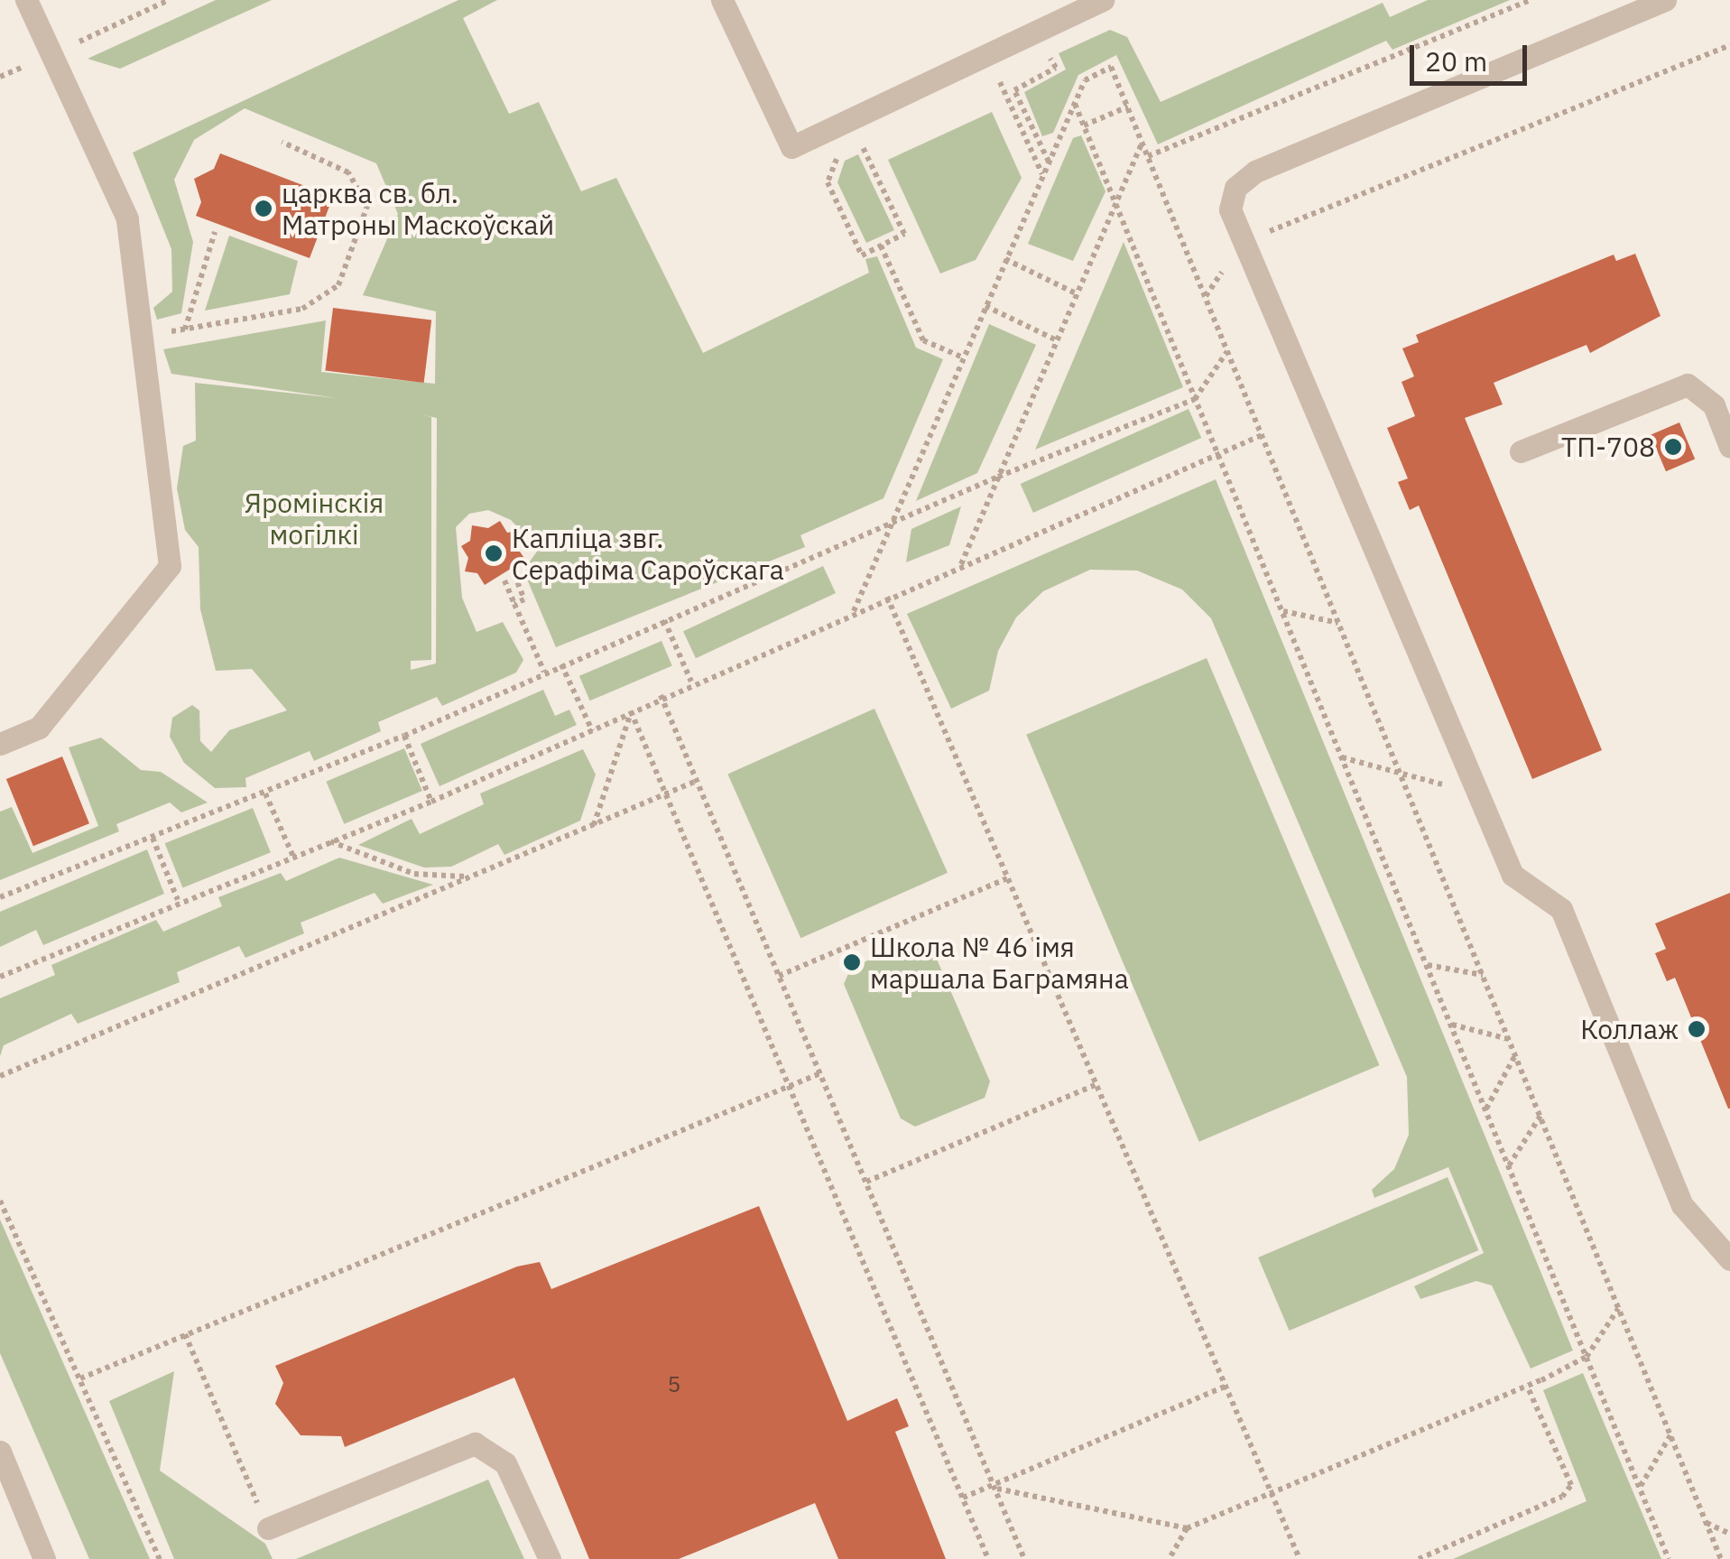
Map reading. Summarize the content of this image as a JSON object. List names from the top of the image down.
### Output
{
  "parks": ["Яромінскія могілкі"],
  "places": [
    "царква св. бл. Матроны Маскоўскай",
    "ТП-708",
    "Капліца звг. Серафіма Сароўскага",
    "Школа № 46 імя маршала Баграмяна",
    "Коллаж"
  ],
  "house_numbers": ["5"],
  "scale_bar": "20 m"
}
